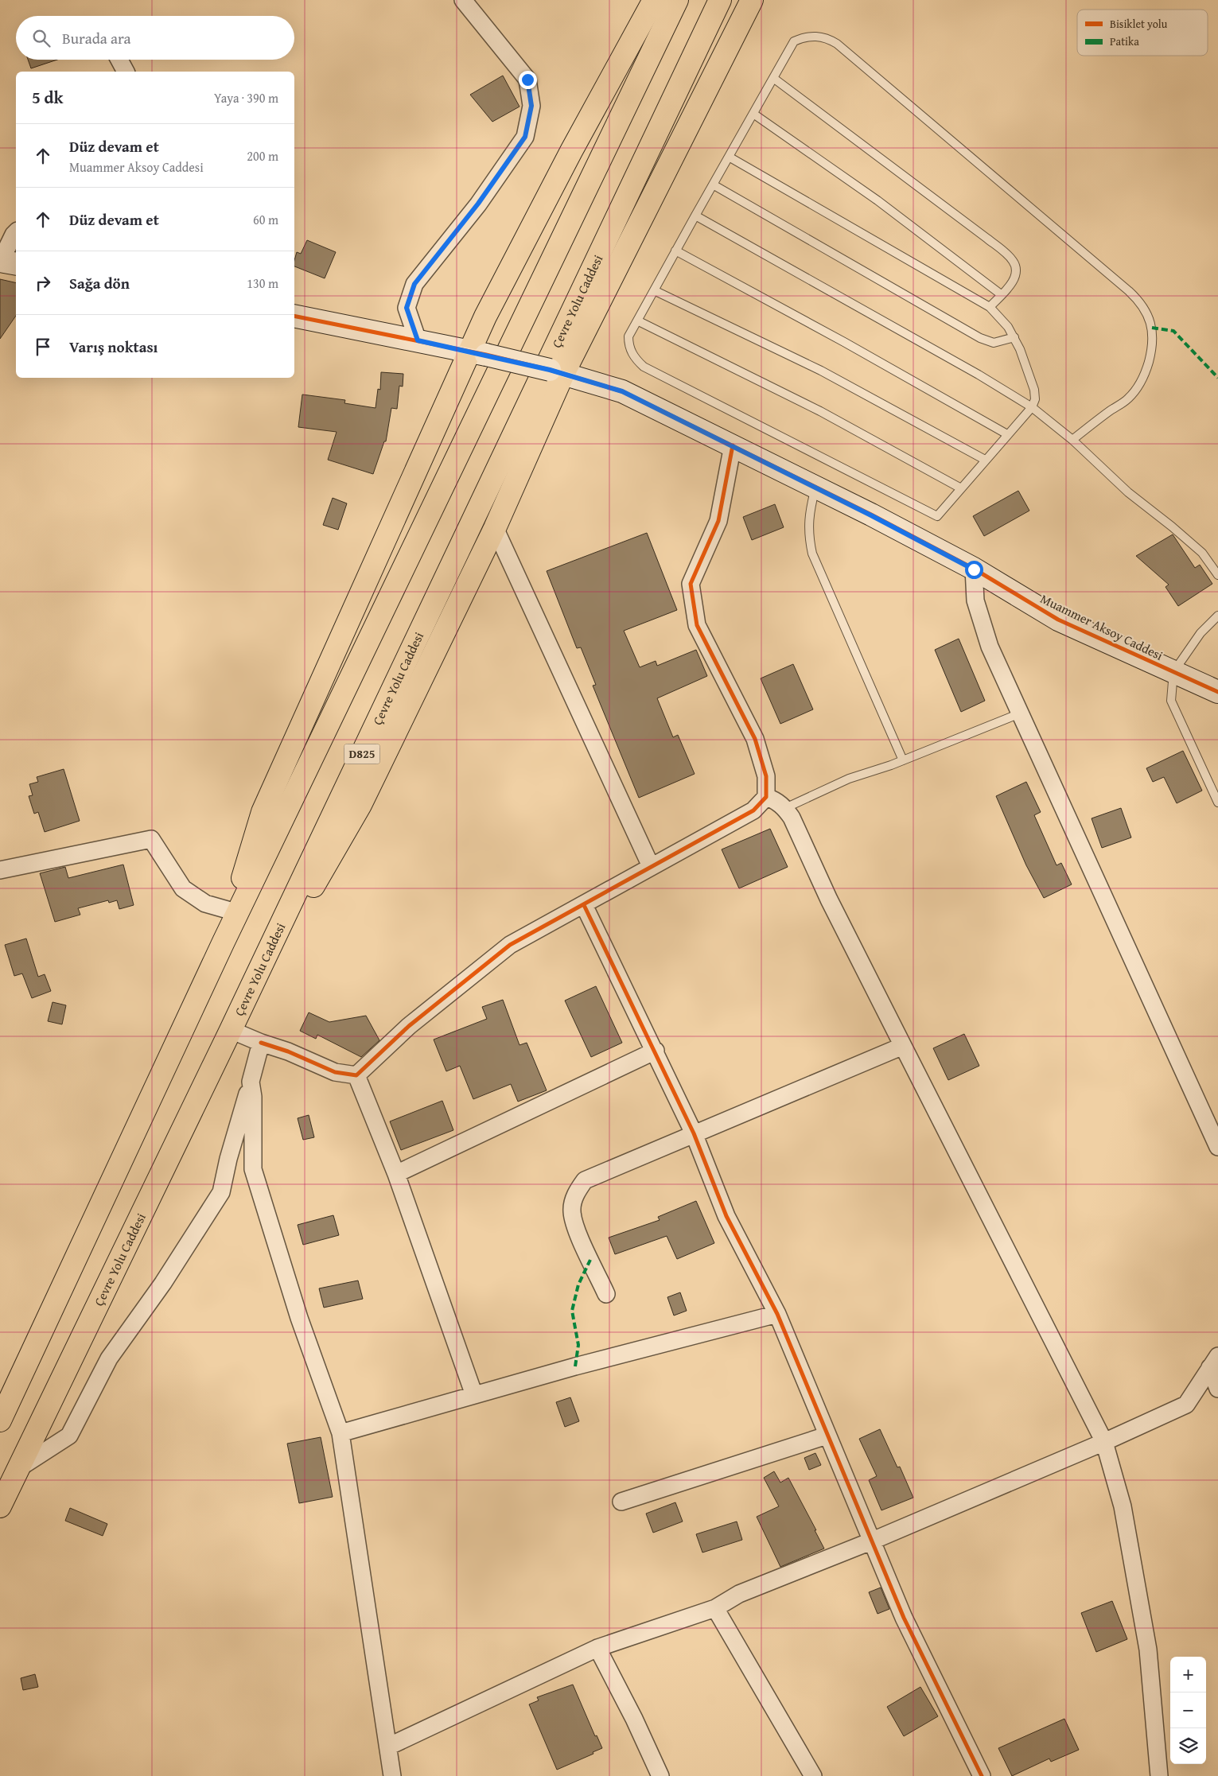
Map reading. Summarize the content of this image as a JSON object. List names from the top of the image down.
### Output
{
  "streets": {
    "highway": ["Çevre Yolu Caddesi", "D825"],
    "street": ["Muammer Aksoy Caddesi"]
  },
  "legend": ["Bisiklet yolu", "Patika"],
  "page": {
    "search": "Burada ara",
    "heading": ["5 dk", "Yaya · 390 m"],
    "list": [
      ["Düz devam et", "Muammer Aksoy Caddesi", "200 m"],
      ["Düz devam et", "60 m"],
      ["Sağa dön", "130 m"],
      "Varış noktası"
    ],
    "map_buttons": ["+", "−"]
  }
}
